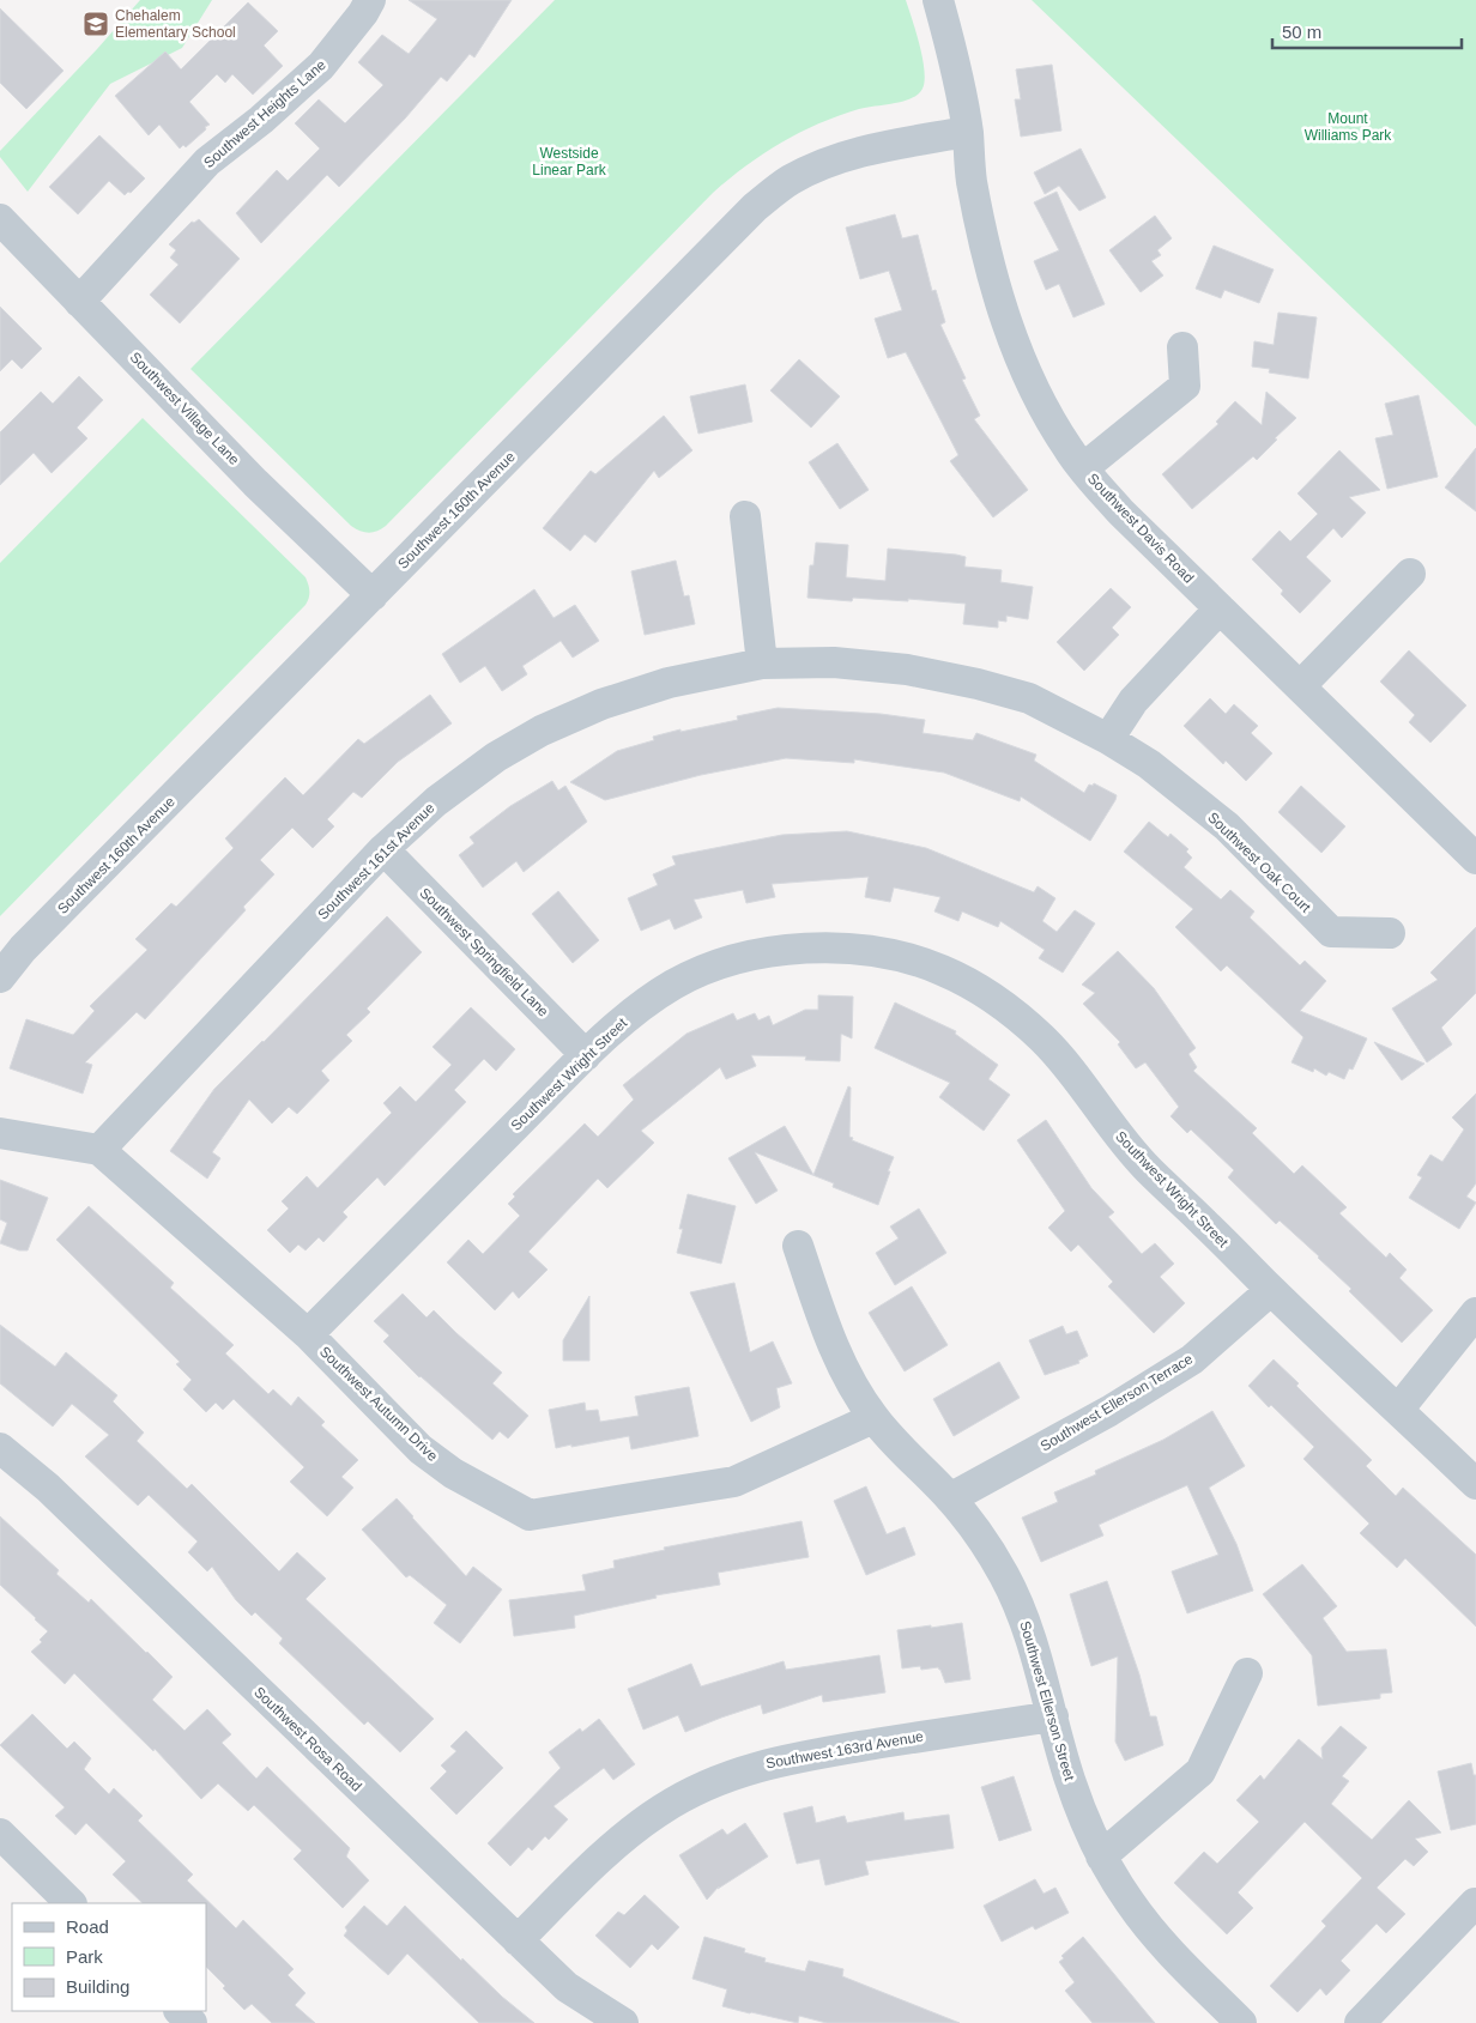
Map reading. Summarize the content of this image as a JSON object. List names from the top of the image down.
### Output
{
  "streets": {
    "street": [
      "Southwest Heights Lane",
      "Southwest Village Lane",
      "Southwest 160th Avenue",
      "Southwest Davis Road",
      "Southwest 161st Avenue",
      "Southwest Oak Court",
      "Southwest Springfield Lane",
      "Southwest Wright Street",
      "Southwest Ellerson Terrace",
      "Southwest Autumn Drive",
      "Southwest Ellerson Street",
      "Southwest Rosa Road",
      "Southwest 163rd Avenue"
    ]
  },
  "crossings": [
    ["Southwest Heights Lane", "Southwest Village Lane"],
    ["Southwest Village Lane", "Southwest 160th Avenue"],
    ["Southwest 160th Avenue", "Southwest Davis Road"],
    ["Southwest 161st Avenue", "Southwest Oak Court"],
    ["Southwest 161st Avenue", "Southwest Springfield Lane"],
    ["Southwest 161st Avenue", "Southwest Autumn Drive"],
    ["Southwest Springfield Lane", "Southwest Wright Street"],
    ["Southwest Wright Street", "Southwest Ellerson Terrace"],
    ["Southwest Wright Street", "Southwest Autumn Drive"],
    ["Southwest Ellerson Terrace", "Southwest Ellerson Street"],
    ["Southwest Autumn Drive", "Southwest Ellerson Street"],
    ["Southwest Ellerson Street", "Southwest 163rd Avenue"],
    ["Southwest Rosa Road", "Southwest 163rd Avenue"]
  ],
  "parks": ["Mount Williams Park", "Westside Linear Park"],
  "places": {
    "school or university": ["Chehalem Elementary School"]
  },
  "legend": ["Road", "Park", "Building"],
  "scale_bar": "50 m"
}
